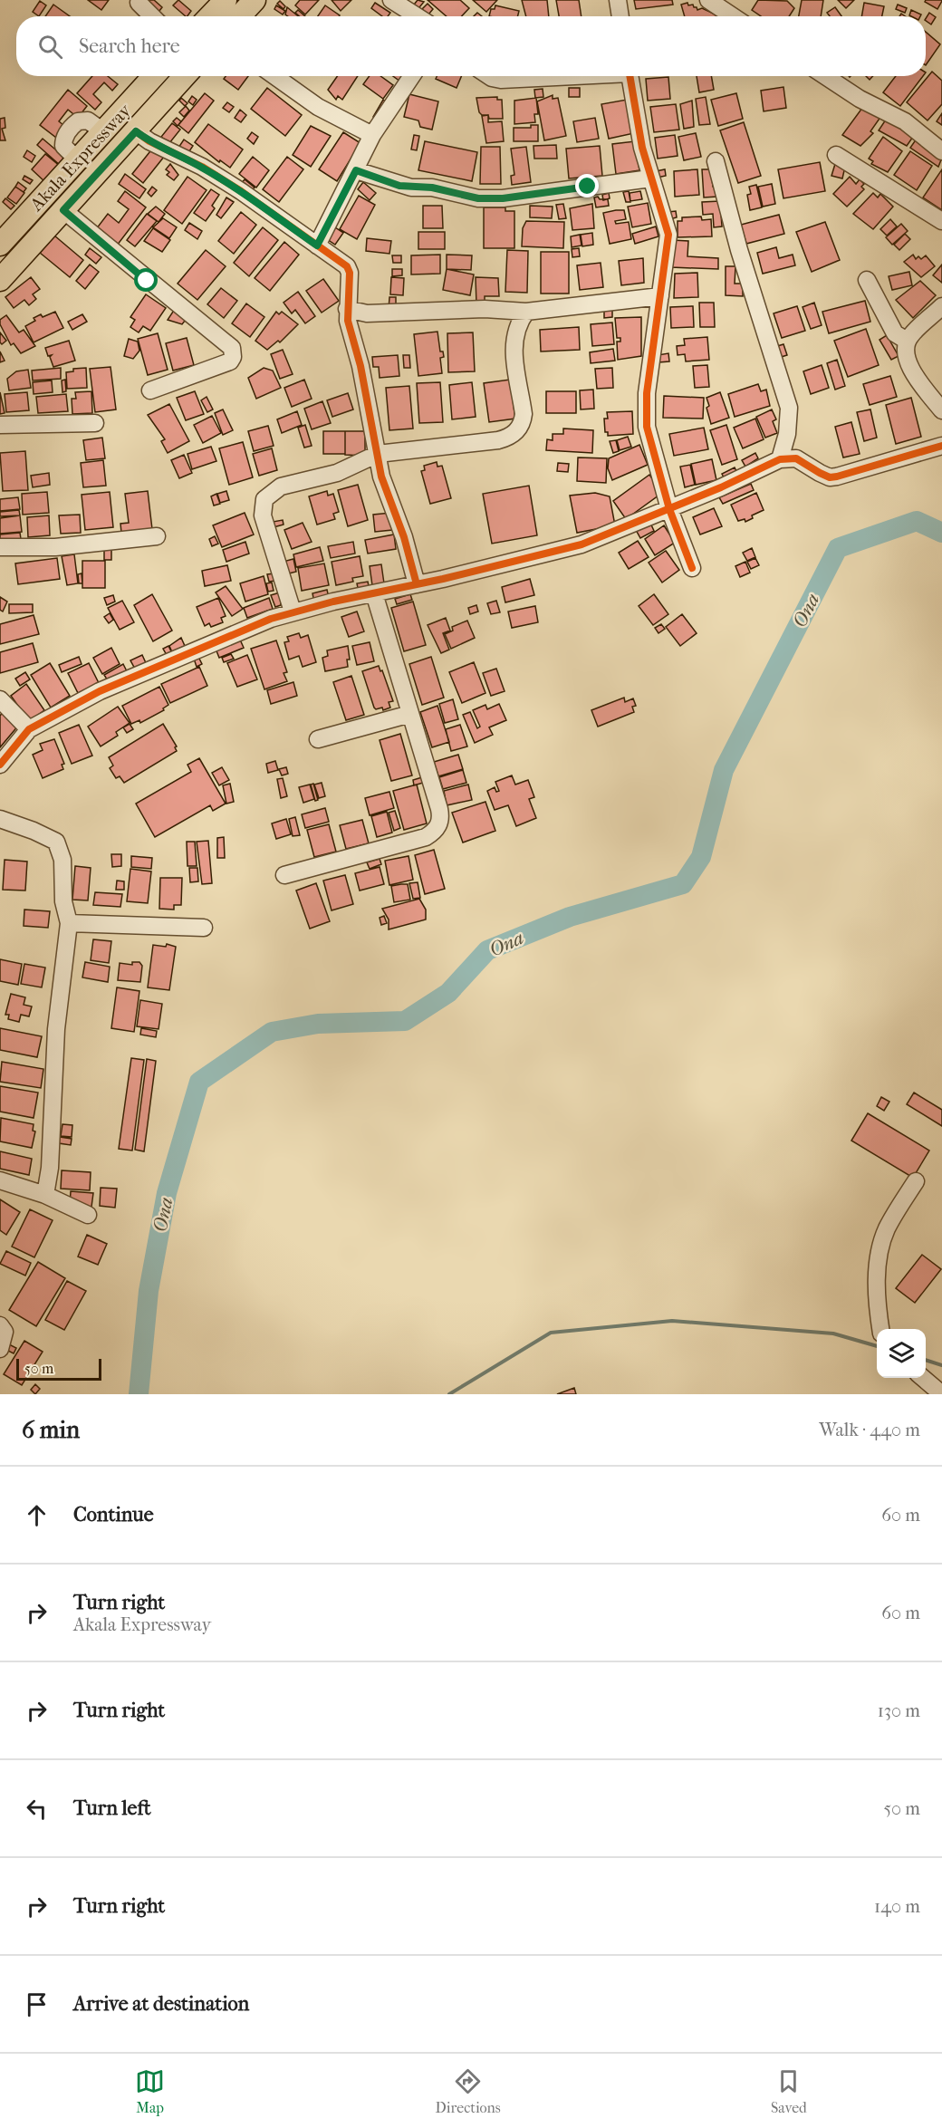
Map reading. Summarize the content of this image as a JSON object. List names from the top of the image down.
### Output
{
  "streets": {
    "main road": ["Akala Expressway"]
  },
  "water": ["Ona"],
  "scale_bar": "50 m",
  "page": {
    "search": "Search here",
    "scale": "50 m",
    "heading": ["6 min", "Walk · 440 m"],
    "list": [
      ["Continue", "60 m"],
      ["Turn right", "Akala Expressway", "60 m"],
      ["Turn right", "130 m"],
      ["Turn left", "50 m"],
      ["Turn right", "140 m"],
      "Arrive at destination"
    ],
    "nav": ["Map", "Directions", "Saved"]
  }
}
